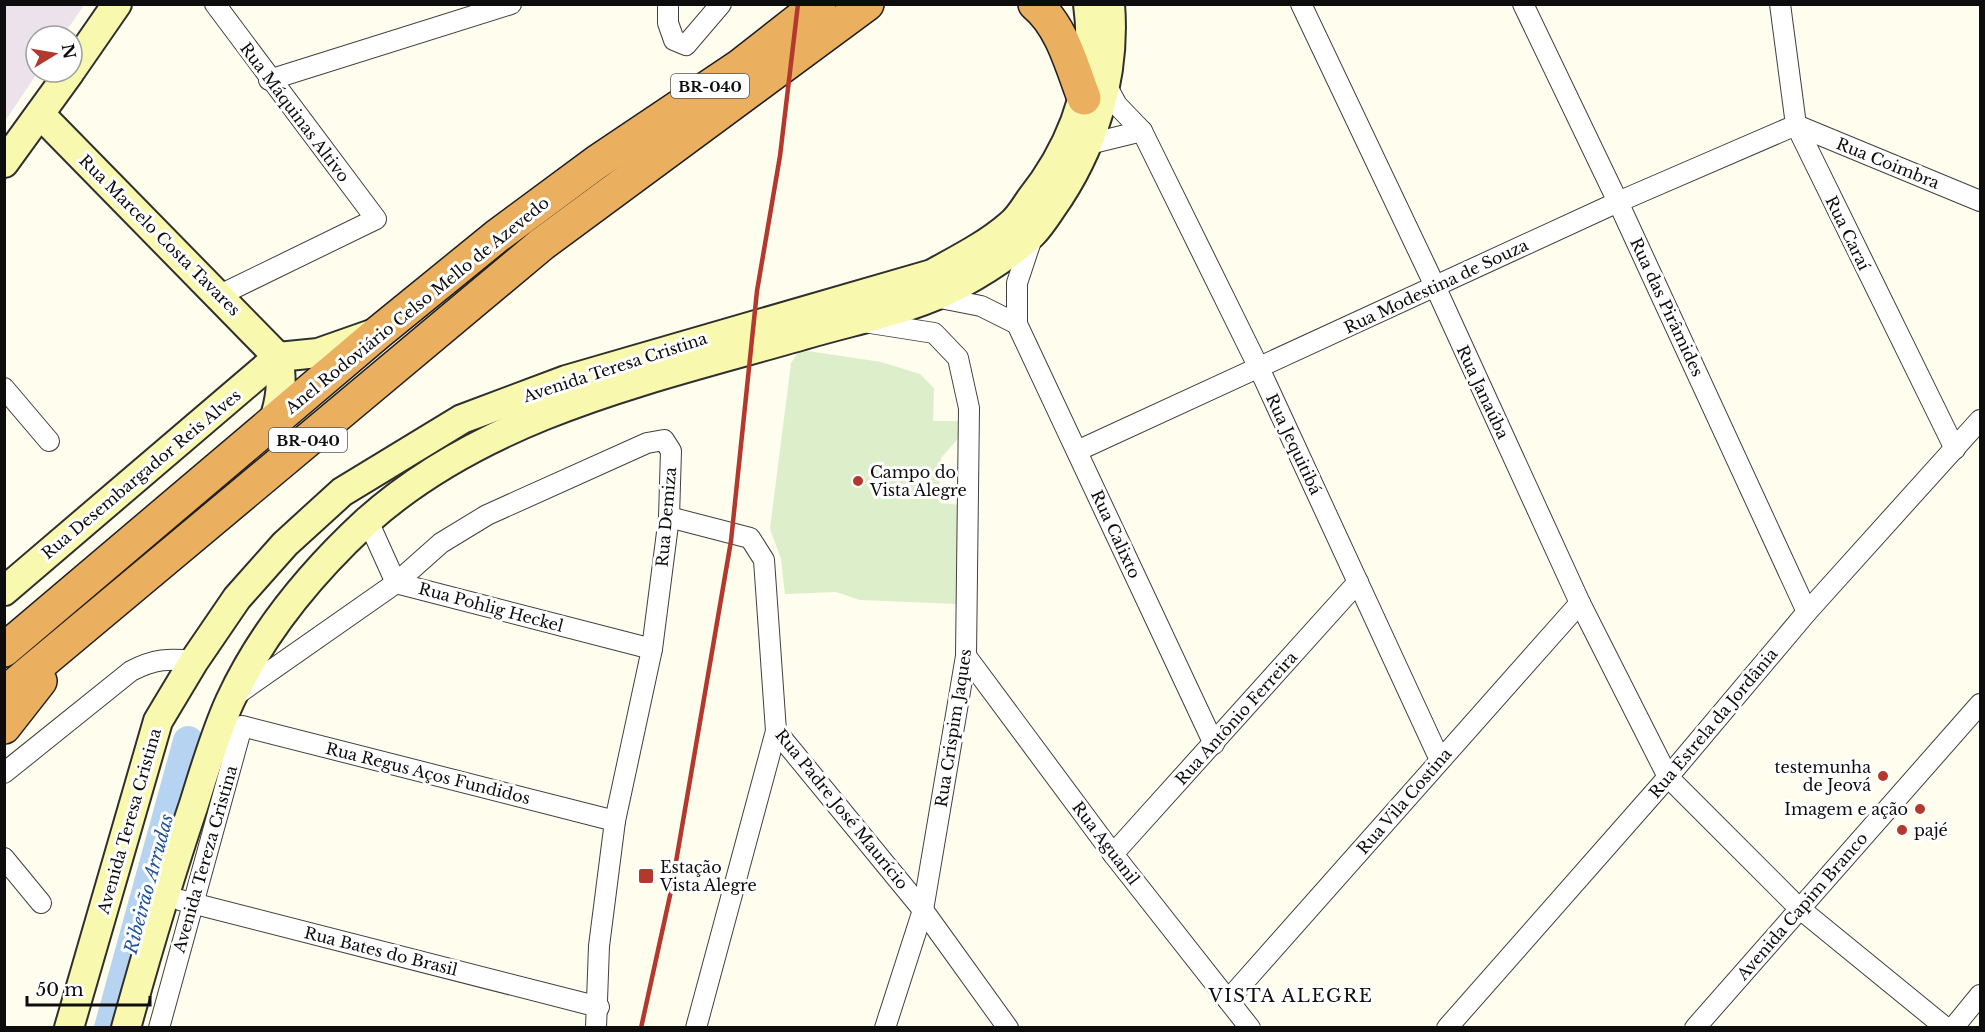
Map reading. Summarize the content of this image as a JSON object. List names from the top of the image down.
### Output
{
  "streets": {
    "highway": ["BR-040", "Anel Rodoviário Celso Mello de Azevedo"],
    "main road": ["Rua Marcelo Costa Tavares", "Avenida Teresa Cristina", "Rua Desembargador Reis Alves"],
    "street": [
      "Rua Máquinas Altivo",
      "Rua Coimbra",
      "Rua Caraí",
      "Rua Modestina de Souza",
      "Rua das Pirâmides",
      "Rua Janaúba",
      "Rua Jequitibá",
      "Rua Demiza",
      "Rua Calixto",
      "Rua Pohlig Heckel",
      "Rua Antônio Ferreira",
      "Rua Estrela da Jordânia",
      "Rua Crispim Jaques",
      "Rua Regus Aços Fundidos",
      "Rua Vila Costina",
      "Rua Padre José Maurício",
      "Rua Aguanil",
      "Avenida Tereza Cristina",
      "Avenida Capim Branco",
      "Rua Bates do Brasil"
    ]
  },
  "crossings": [
    ["Rua Máquinas Altivo", "Rua Marcelo Costa Tavares"],
    ["Rua Coimbra", "Rua Caraí"],
    ["Rua Coimbra", "Rua Modestina de Souza"],
    ["Rua Caraí", "Rua Modestina de Souza"],
    ["Rua Caraí", "Rua Estrela da Jordânia"],
    ["Rua Marcelo Costa Tavares", "Rua Desembargador Reis Alves"],
    ["Rua Modestina de Souza", "Rua das Pirâmides"],
    ["Rua Modestina de Souza", "Rua Janaúba"],
    ["Rua Modestina de Souza", "Rua Jequitibá"],
    ["Rua Modestina de Souza", "Rua Calixto"],
    ["Rua das Pirâmides", "Rua Estrela da Jordânia"],
    ["Avenida Teresa Cristina", "Rua Jequitibá"],
    ["Avenida Teresa Cristina", "Rua Demiza"],
    ["Avenida Teresa Cristina", "Rua Calixto"],
    ["Avenida Teresa Cristina", "Rua Pohlig Heckel"],
    ["Avenida Teresa Cristina", "Rua Crispim Jaques"],
    ["Avenida Teresa Cristina", "Rua Bates do Brasil"],
    ["Rua Janaúba", "Rua Estrela da Jordânia"],
    ["Rua Janaúba", "Rua Vila Costina"],
    ["Rua Janaúba", "Avenida Capim Branco"],
    ["Rua Jequitibá", "Rua Antônio Ferreira"],
    ["Rua Jequitibá", "Rua Vila Costina"],
    ["Rua Demiza", "Rua Pohlig Heckel"],
    ["Rua Demiza", "Rua Regus Aços Fundidos"],
    ["Rua Demiza", "Rua Padre José Maurício"],
    ["Rua Demiza", "Rua Bates do Brasil"],
    ["Rua Calixto", "Rua Antônio Ferreira"],
    ["Rua Antônio Ferreira", "Rua Aguanil"],
    ["Rua Crispim Jaques", "Rua Padre José Maurício"],
    ["Rua Crispim Jaques", "Rua Aguanil"],
    ["Rua Regus Aços Fundidos", "Avenida Tereza Cristina"],
    ["Rua Vila Costina", "Rua Aguanil"],
    ["Avenida Tereza Cristina", "Rua Bates do Brasil"]
  ],
  "districts": ["VISTA ALEGRE"],
  "water": ["Ribeirão Arrudas"],
  "places": {
    "other": [
      "Campo do Vista Alegre",
      "testemunha de Jeová",
      "Imagem e ação",
      "pajé"
    ],
    "transit": ["Estação Vista Alegre"]
  },
  "scale_bar": "50 m",
  "north": "right"
}
